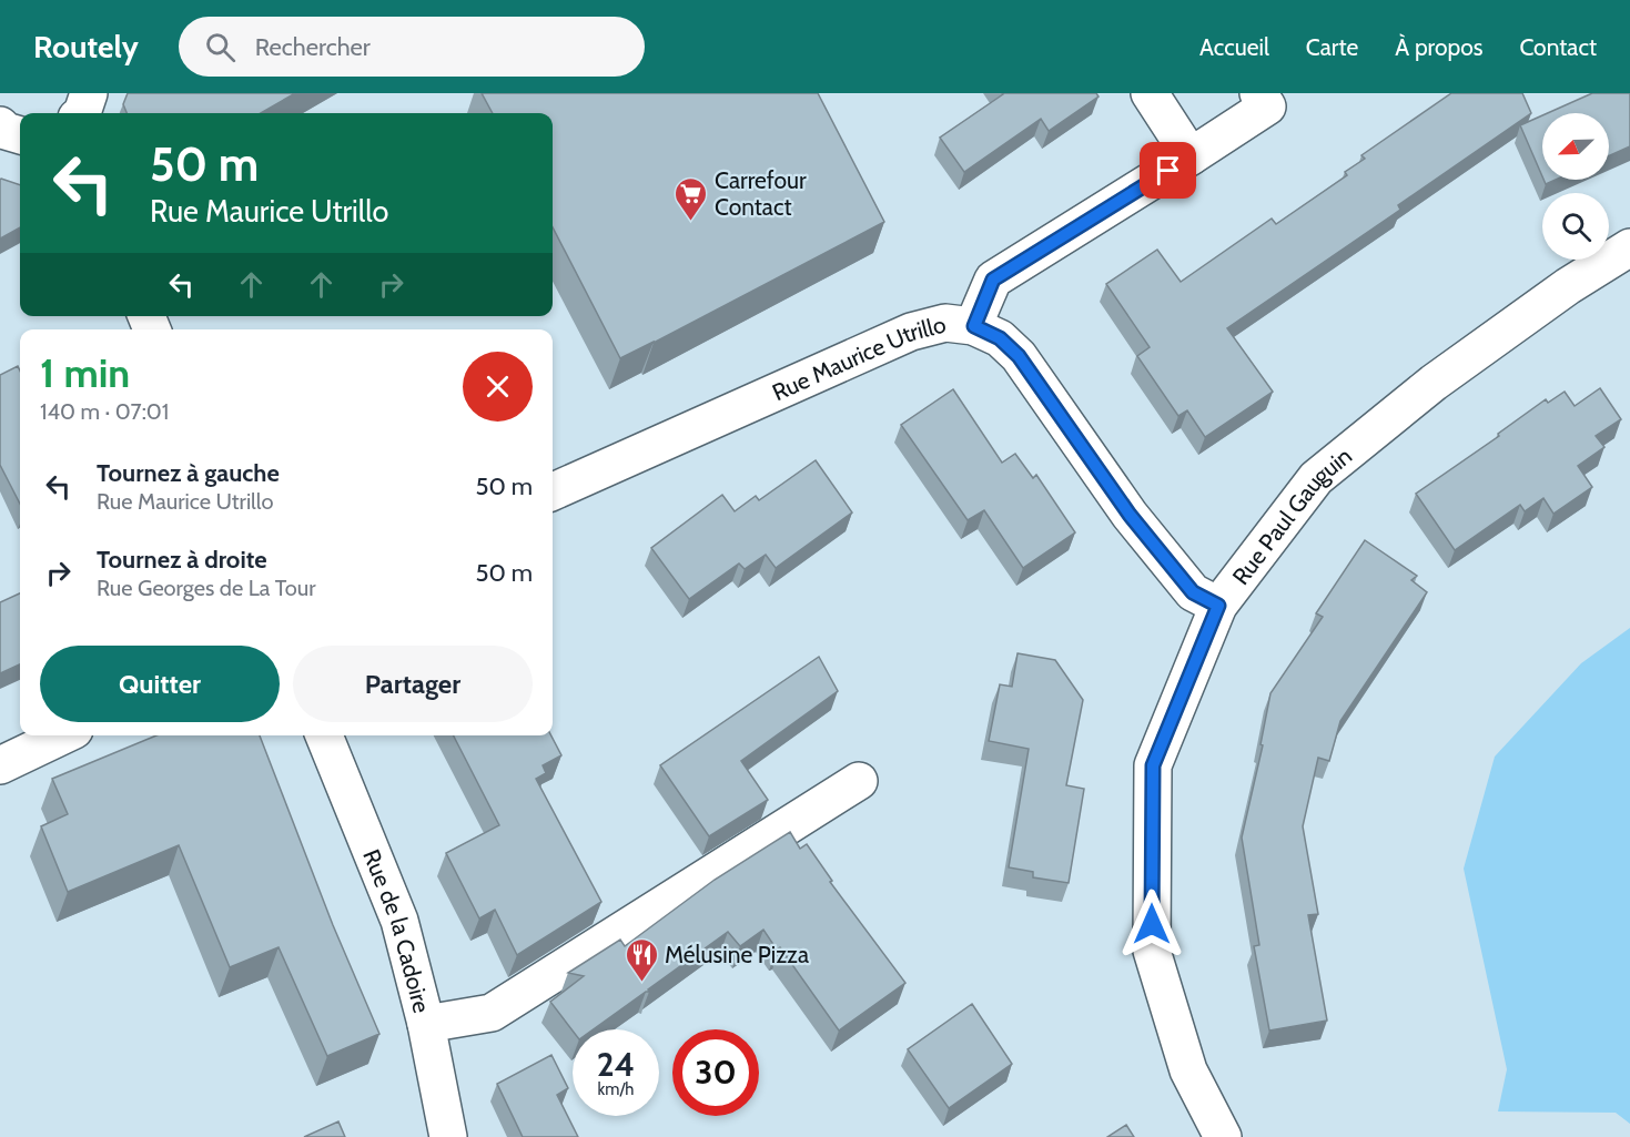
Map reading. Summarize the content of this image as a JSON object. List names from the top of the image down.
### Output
{
  "streets": {
    "street": ["Rue Maurice Utrillo", "Rue Paul Gauguin", "Rue de la Cadoire"]
  },
  "crossings": [
    ["Rue Maurice Utrillo", "Rue Paul Gauguin"]
  ],
  "places": {
    "supermarket": ["Carrefour Contact"],
    "restaurant": ["Mélusine Pizza"]
  },
  "north": "bottom left",
  "page": {
    "header": "Routely",
    "search": "Rechercher",
    "nav": [
      "Accueil",
      "Carte",
      "À propos",
      "Contact"
    ],
    "turn": ["50 m", "Rue Maurice Utrillo"],
    "heading": ["1 min", "140 m · 07:01"],
    "list": [
      {
        "name": "Tournez à gauche",
        "note": "Rue Maurice Utrillo",
        "value": "50 m"
      },
      {
        "name": "Tournez à droite",
        "note": "Rue Georges de La Tour",
        "value": "50 m"
      }
    ],
    "buttons": ["Quitter", "Partager"],
    "speed": "24 km/h",
    "limit": "30"
  }
}
